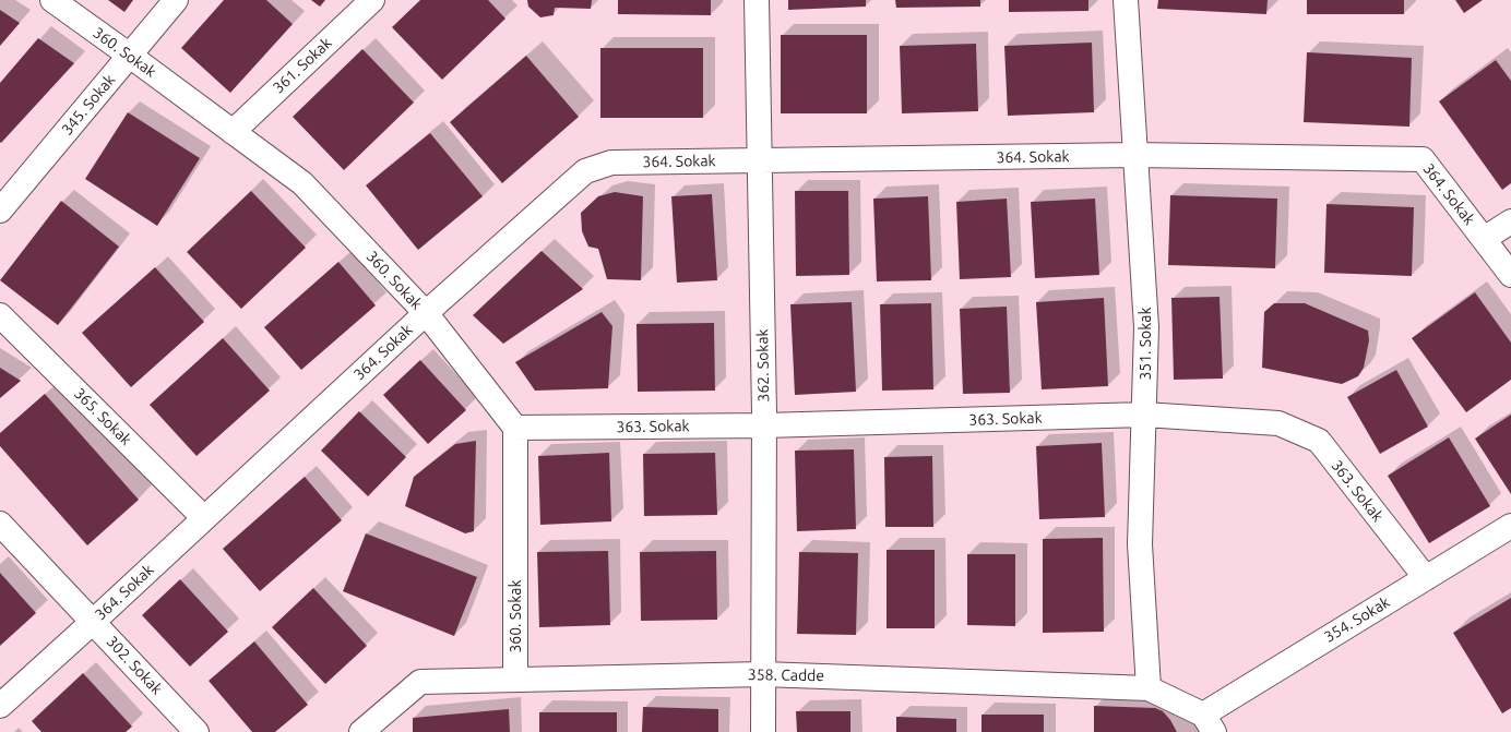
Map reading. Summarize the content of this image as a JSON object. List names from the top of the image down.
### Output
{
  "streets": {
    "street": [
      "360. Sokak",
      "361. Sokak",
      "345. Sokak",
      "364. Sokak",
      "351. Sokak",
      "362. Sokak",
      "365. Sokak",
      "363. Sokak",
      "354. Sokak",
      "302. Sokak",
      "358. Cadde"
    ]
  },
  "crossings": [
    ["360. Sokak", "361. Sokak"],
    ["360. Sokak", "345. Sokak"],
    ["360. Sokak", "364. Sokak"],
    ["360. Sokak", "363. Sokak"],
    ["360. Sokak", "358. Cadde"],
    ["364. Sokak", "351. Sokak"],
    ["364. Sokak", "362. Sokak"],
    ["364. Sokak", "365. Sokak"],
    ["364. Sokak", "302. Sokak"],
    ["351. Sokak", "363. Sokak"],
    ["351. Sokak", "358. Cadde"],
    ["362. Sokak", "363. Sokak"],
    ["362. Sokak", "358. Cadde"],
    ["363. Sokak", "354. Sokak"],
    ["354. Sokak", "358. Cadde"]
  ]
}
